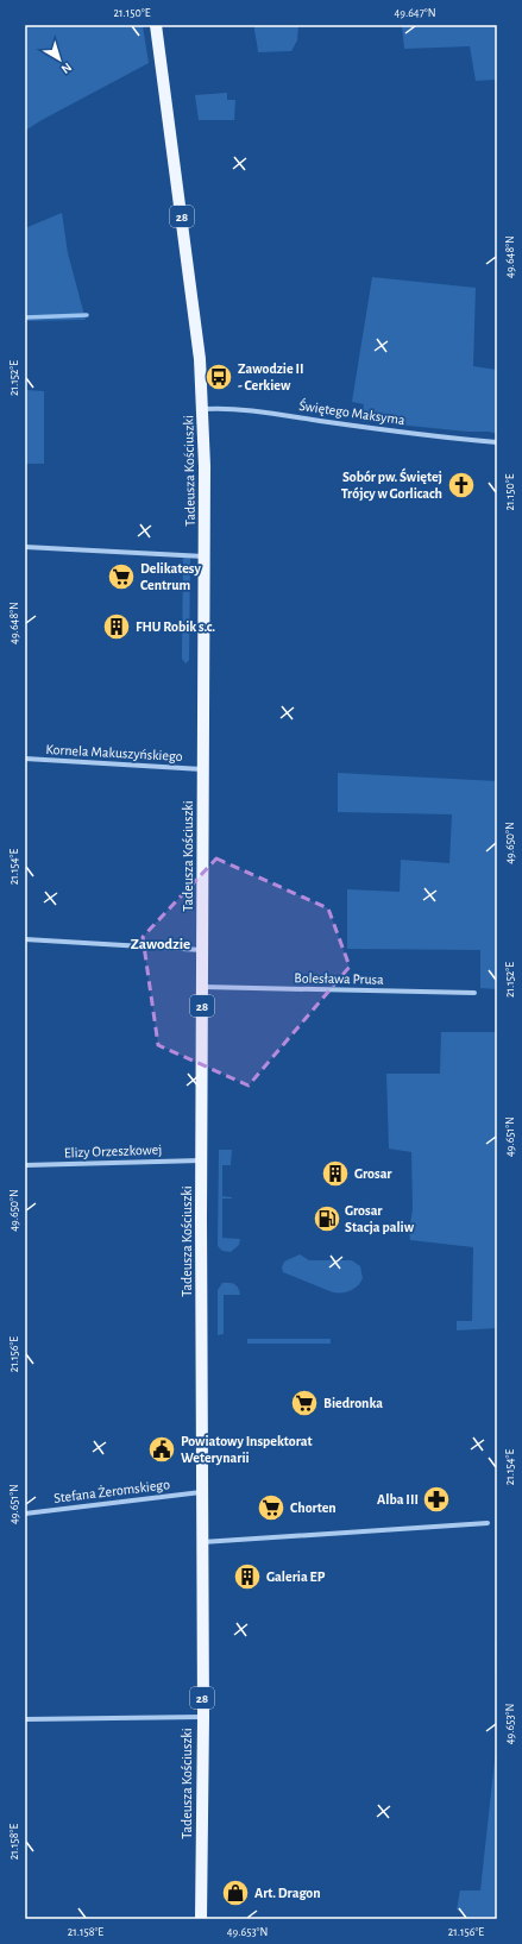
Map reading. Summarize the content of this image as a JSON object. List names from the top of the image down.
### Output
{
  "streets": {
    "main road": ["28", "Tadeusza Kościuszki"],
    "street": [
      "Świętego Maksyma",
      "Kornela Makuszyńskiego",
      "Bolesława Prusa",
      "Elizy Orzeszkowej",
      "Stefana Żeromskiego"
    ]
  },
  "crossings": [
    ["Świętego Maksyma", "Tadeusza Kościuszki"],
    ["Tadeusza Kościuszki", "Kornela Makuszyńskiego"],
    ["Tadeusza Kościuszki", "Bolesława Prusa"],
    ["Tadeusza Kościuszki", "Elizy Orzeszkowej"],
    ["Tadeusza Kościuszki", "Stefana Żeromskiego"]
  ],
  "districts": ["Zawodzie"],
  "places": {
    "bus stop": ["Zawodzie II - Cerkiew"],
    "church": ["Sobór pw. Świętej Trójcy w Gorlicach"],
    "supermarket": ["Delikatesy Centrum", "Biedronka", "Chorten"],
    "building": ["FHU Robik s.c.", "Grosar", "Galeria EP"],
    "fuel station": ["Grosar Stacja paliw"],
    "public building": ["Powiatowy Inspektorat Weterynarii"],
    "pharmacy": ["Alba III"],
    "shop": ["Art. Dragon"]
  },
  "north": "bottom right",
  "coordinates": [
    "21.150°E",
    "49.647°N",
    "49.648°N",
    "21.152°E",
    "49.650°N",
    "21.154°E",
    "49.651°N",
    "21.156°E",
    "49.653°N",
    "21.158°E"
  ]
}
